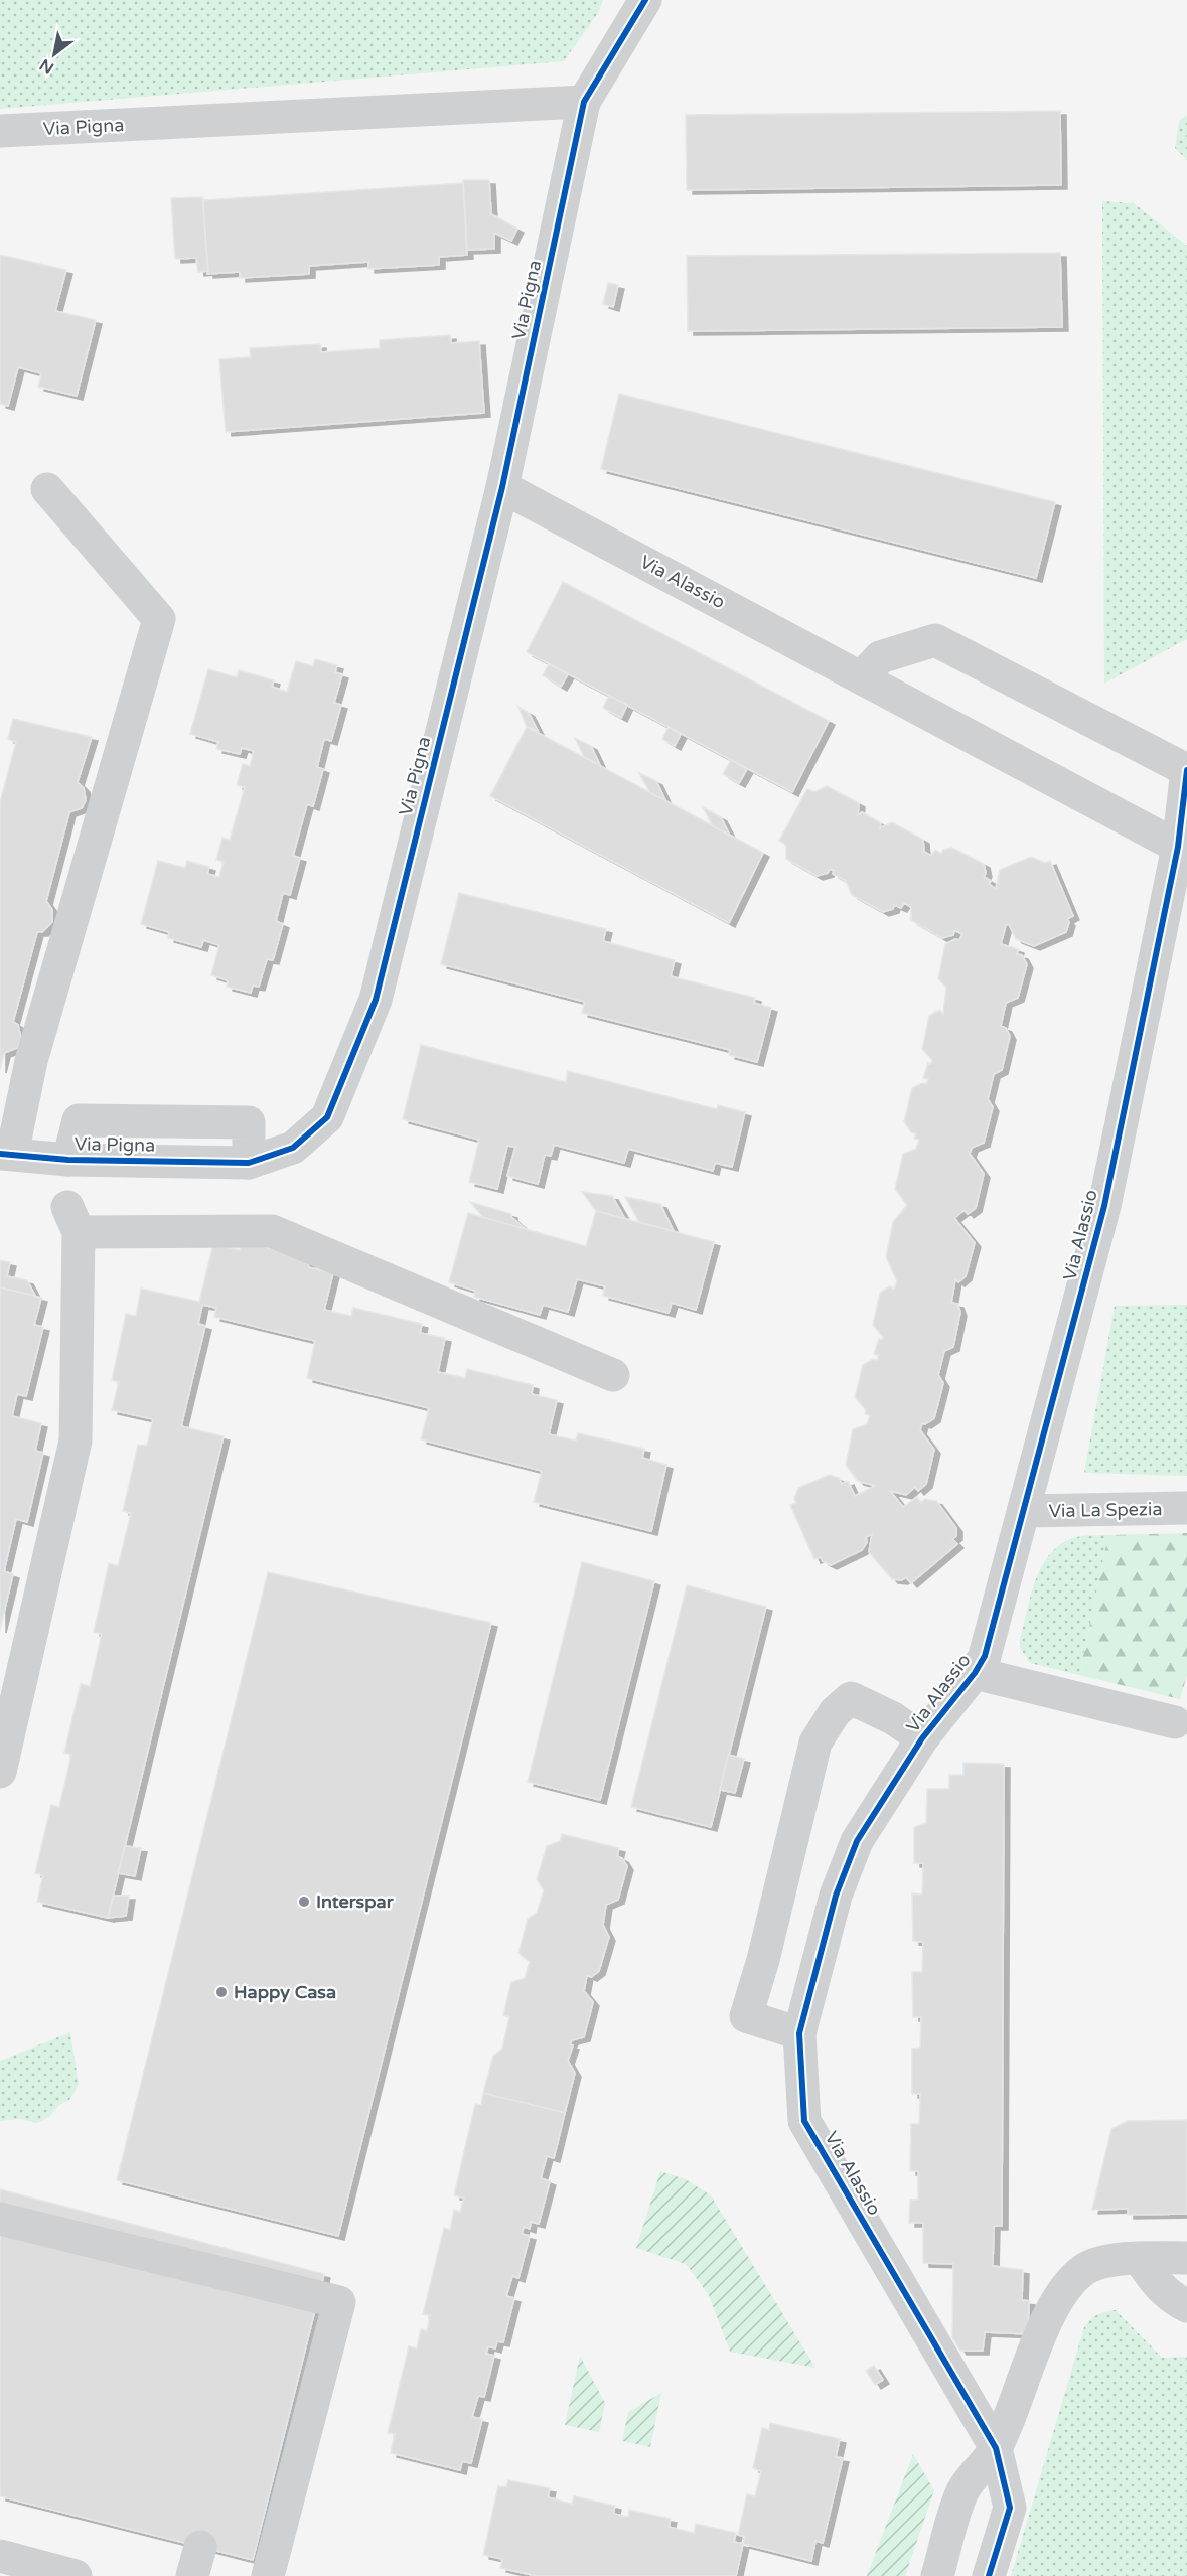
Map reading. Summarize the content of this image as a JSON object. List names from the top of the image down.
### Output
{
  "streets": {
    "street": ["Via Pigna", "Via Alassio", "Via La Spezia"]
  },
  "crossings": [
    ["Via Pigna", "Via Alassio"],
    ["Via Alassio", "Via La Spezia"]
  ],
  "places": ["Interspar", "Happy Casa"],
  "north": "bottom left"
}
